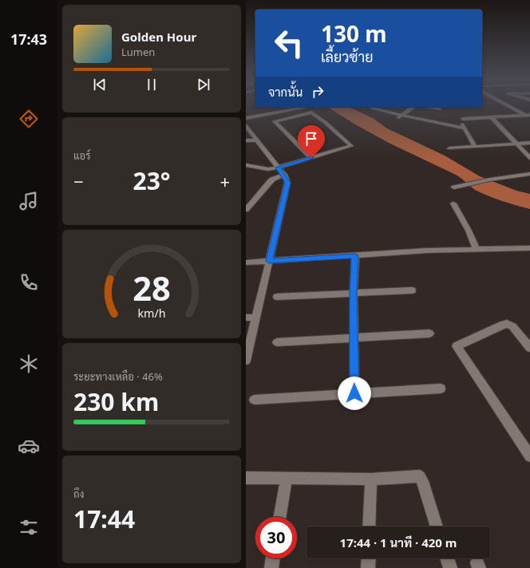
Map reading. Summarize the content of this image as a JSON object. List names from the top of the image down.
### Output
{
  "page": {
    "tabs": "17:43",
    "turn": ["130 m", "เลี้ยวซ้าย"],
    "song": ["Golden Hour", "Lumen"],
    "then": "จากนั้น",
    "tile": [
      "แอร์",
      ["ระยะทางเหลือ · 46%", "230 km"],
      ["ถึง", "17:44"]
    ],
    "heat": ["−", "23°", "+"],
    "limit": "30",
    "trip": "17:44 · 1 นาที · 420 m",
    "gauge": ["28", "km/h"]
  }
}
